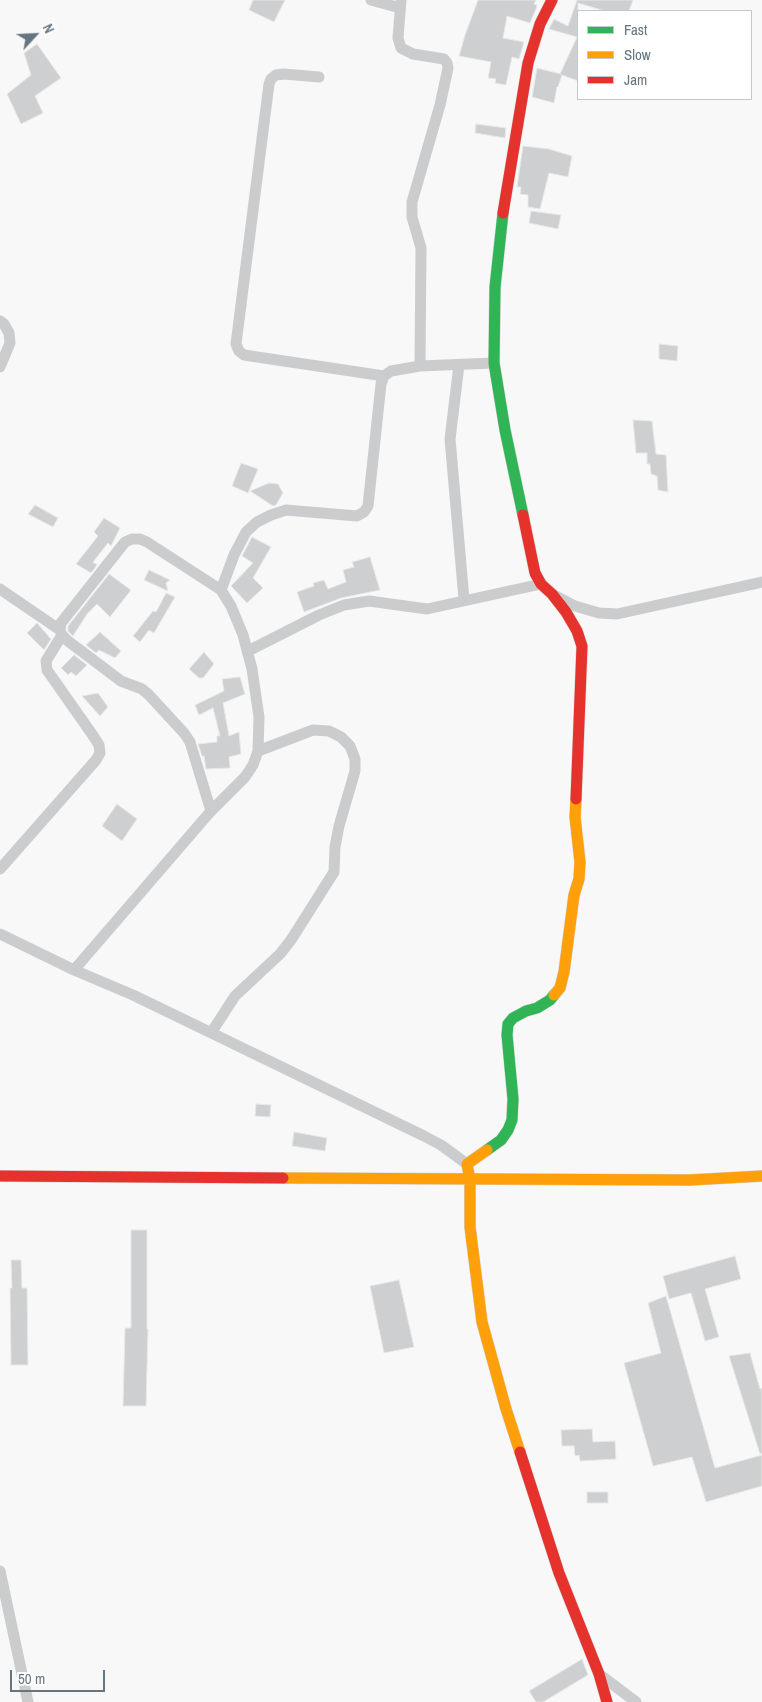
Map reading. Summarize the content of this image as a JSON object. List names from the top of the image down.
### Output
{
  "legend": ["Fast", "Slow", "Jam"],
  "scale_bar": "50 m",
  "north": "top right"
}
